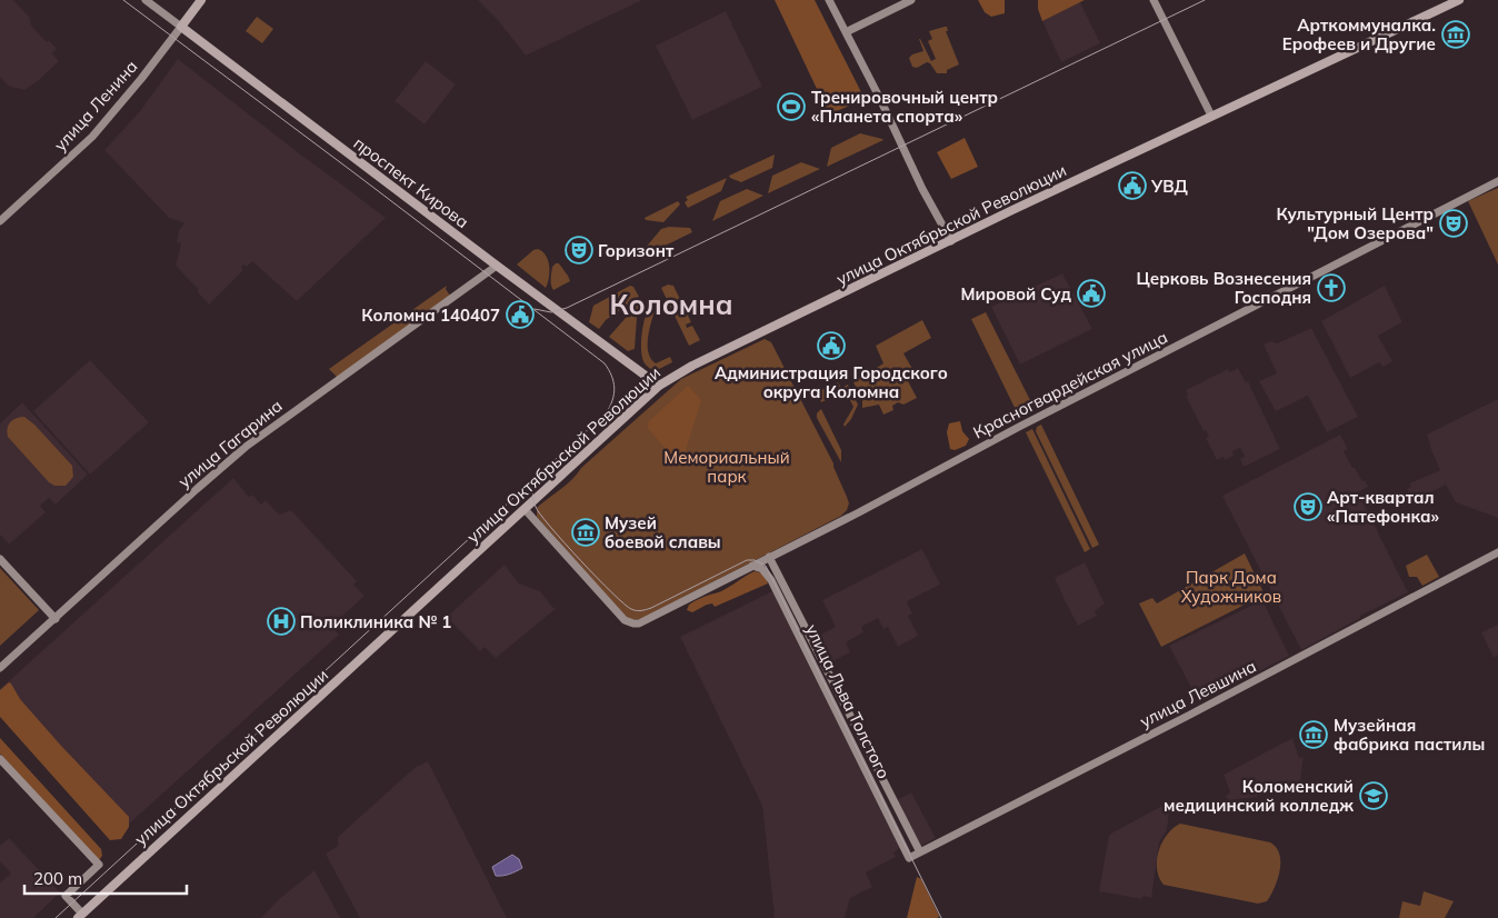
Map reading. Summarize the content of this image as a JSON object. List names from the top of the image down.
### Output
{
  "streets": {
    "main road": ["улица Ленина", "проспект Кирова", "улица Октябрьской Революции"],
    "street": [
      "Красногвардейская улица",
      "улица Гагарина",
      "улица Левшина",
      "улица Льва Толстого"
    ]
  },
  "crossings": [
    ["улица Ленина", "проспект Кирова"],
    ["проспект Кирова", "улица Октябрьской Революции"],
    ["проспект Кирова", "улица Гагарина"],
    ["улица Октябрьской Революции", "Красногвардейская улица"],
    ["Красногвардейская улица", "улица Льва Толстого"],
    ["улица Левшина", "улица Льва Толстого"]
  ],
  "districts": ["Коломна"],
  "parks": ["Мемориальный парк", "Парк Дома Художников"],
  "places": {
    "museum": ["Арткоммуналка. Ерофеев и Другие", "Музей боевой славы", "Музейная фабрика пастилы"],
    "sports": ["Тренировочный центр «Планета спорта»"],
    "public building": [
      "УВД",
      "Мировой Суд",
      "Коломна 140407",
      "Администрация Городского округа Коломна"
    ],
    "theatre": ["Культурный Центр \"Дом Озерова\"", "Горизонт", "Арт-квартал «Патефонка»"],
    "church": ["Церковь Вознесения Господня"],
    "hospital": ["Поликлиника № 1"],
    "school or university": ["Коломенский медицинский колледж"]
  },
  "scale_bar": "200 m"
}
